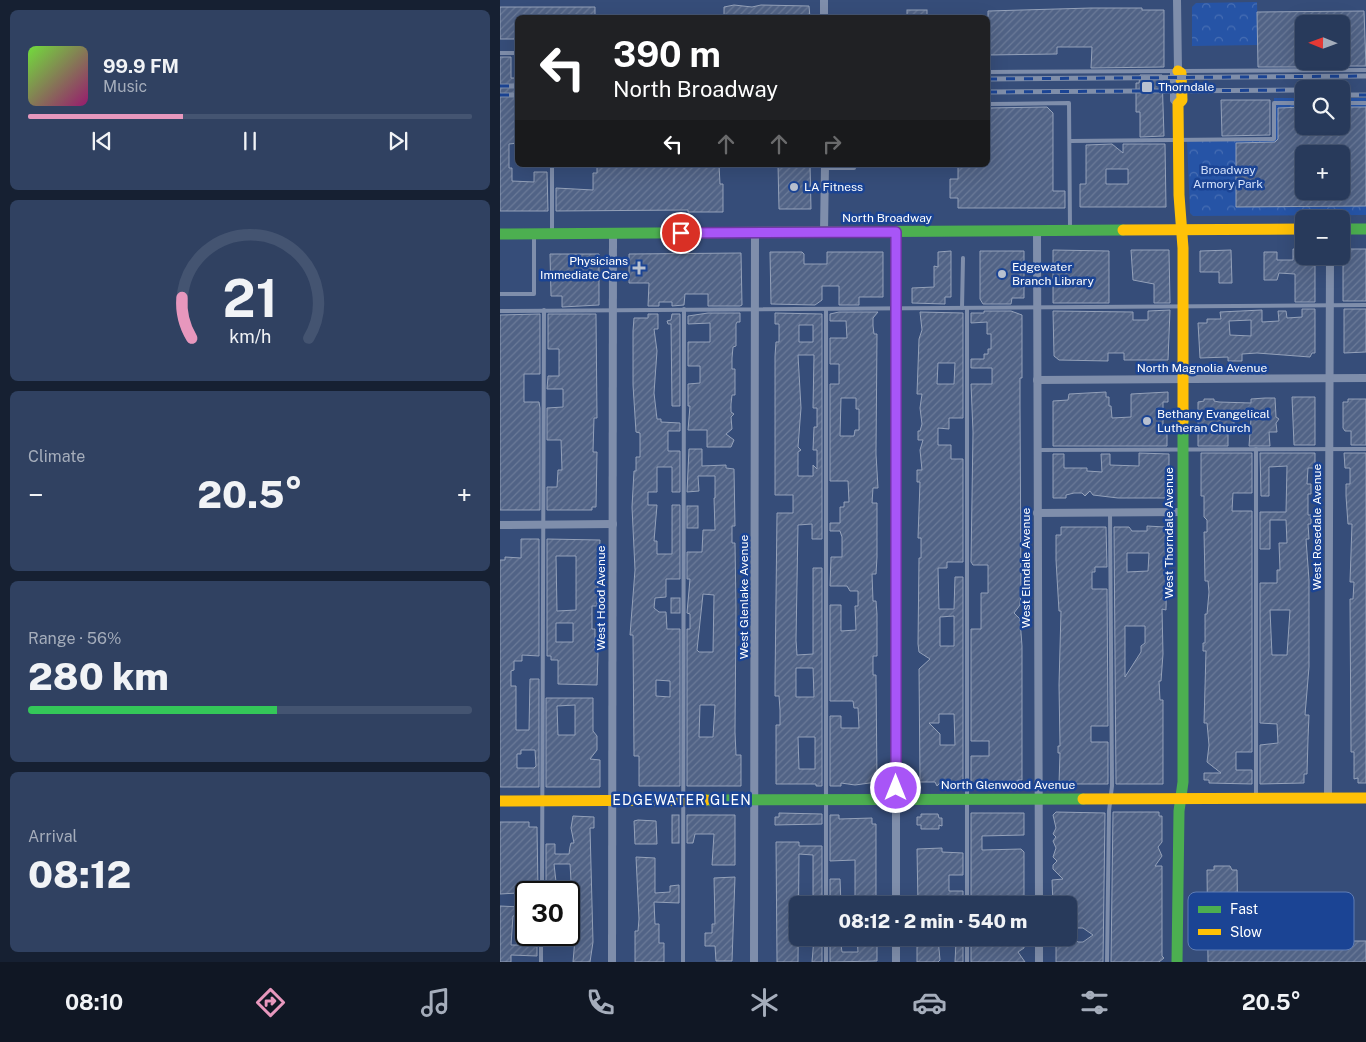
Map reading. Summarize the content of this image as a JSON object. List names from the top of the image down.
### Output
{
  "streets": {
    "street": [
      "North Broadway",
      "North Magnolia Avenue",
      "West Rosedale Avenue",
      "West Thorndale Avenue",
      "West Elmdale Avenue",
      "West Glenlake Avenue",
      "West Hood Avenue",
      "North Glenwood Avenue"
    ]
  },
  "crossings": [
    ["North Broadway", "West Thorndale Avenue"],
    ["North Broadway", "West Elmdale Avenue"],
    ["North Broadway", "West Glenlake Avenue"],
    ["North Broadway", "West Hood Avenue"],
    ["North Magnolia Avenue", "West Rosedale Avenue"],
    ["North Magnolia Avenue", "West Thorndale Avenue"],
    ["North Magnolia Avenue", "West Elmdale Avenue"],
    ["West Rosedale Avenue", "North Glenwood Avenue"],
    ["West Thorndale Avenue", "North Glenwood Avenue"],
    ["West Elmdale Avenue", "North Glenwood Avenue"],
    ["West Glenlake Avenue", "North Glenwood Avenue"],
    ["West Hood Avenue", "North Glenwood Avenue"]
  ],
  "districts": ["EDGEWATER GLEN"],
  "parks": ["Broadway Armory Park"],
  "places": {
    "transit": ["Thorndale"],
    "other": ["LA Fitness", "Edgewater Branch Library", "Bethany Evangelical Lutheran Church"],
    "health": ["Physicians Immediate Care"]
  },
  "legend": ["Fast", "Slow"],
  "north": "left",
  "page": {
    "map_buttons": ["+", "−"],
    "turn": ["390 m", "North Broadway"],
    "song": ["99.9 FM", "Music"],
    "tile": [
      "Climate",
      ["Range · 56%", "280 km"],
      ["Arrival", "08:12"]
    ],
    "heat": ["−", "20.5°", "+"],
    "limit": "30",
    "trip": "08:12 · 2 min · 540 m",
    "tabs": ["08:10", "20.5°"],
    "gauge": ["21", "km/h"]
  }
}
